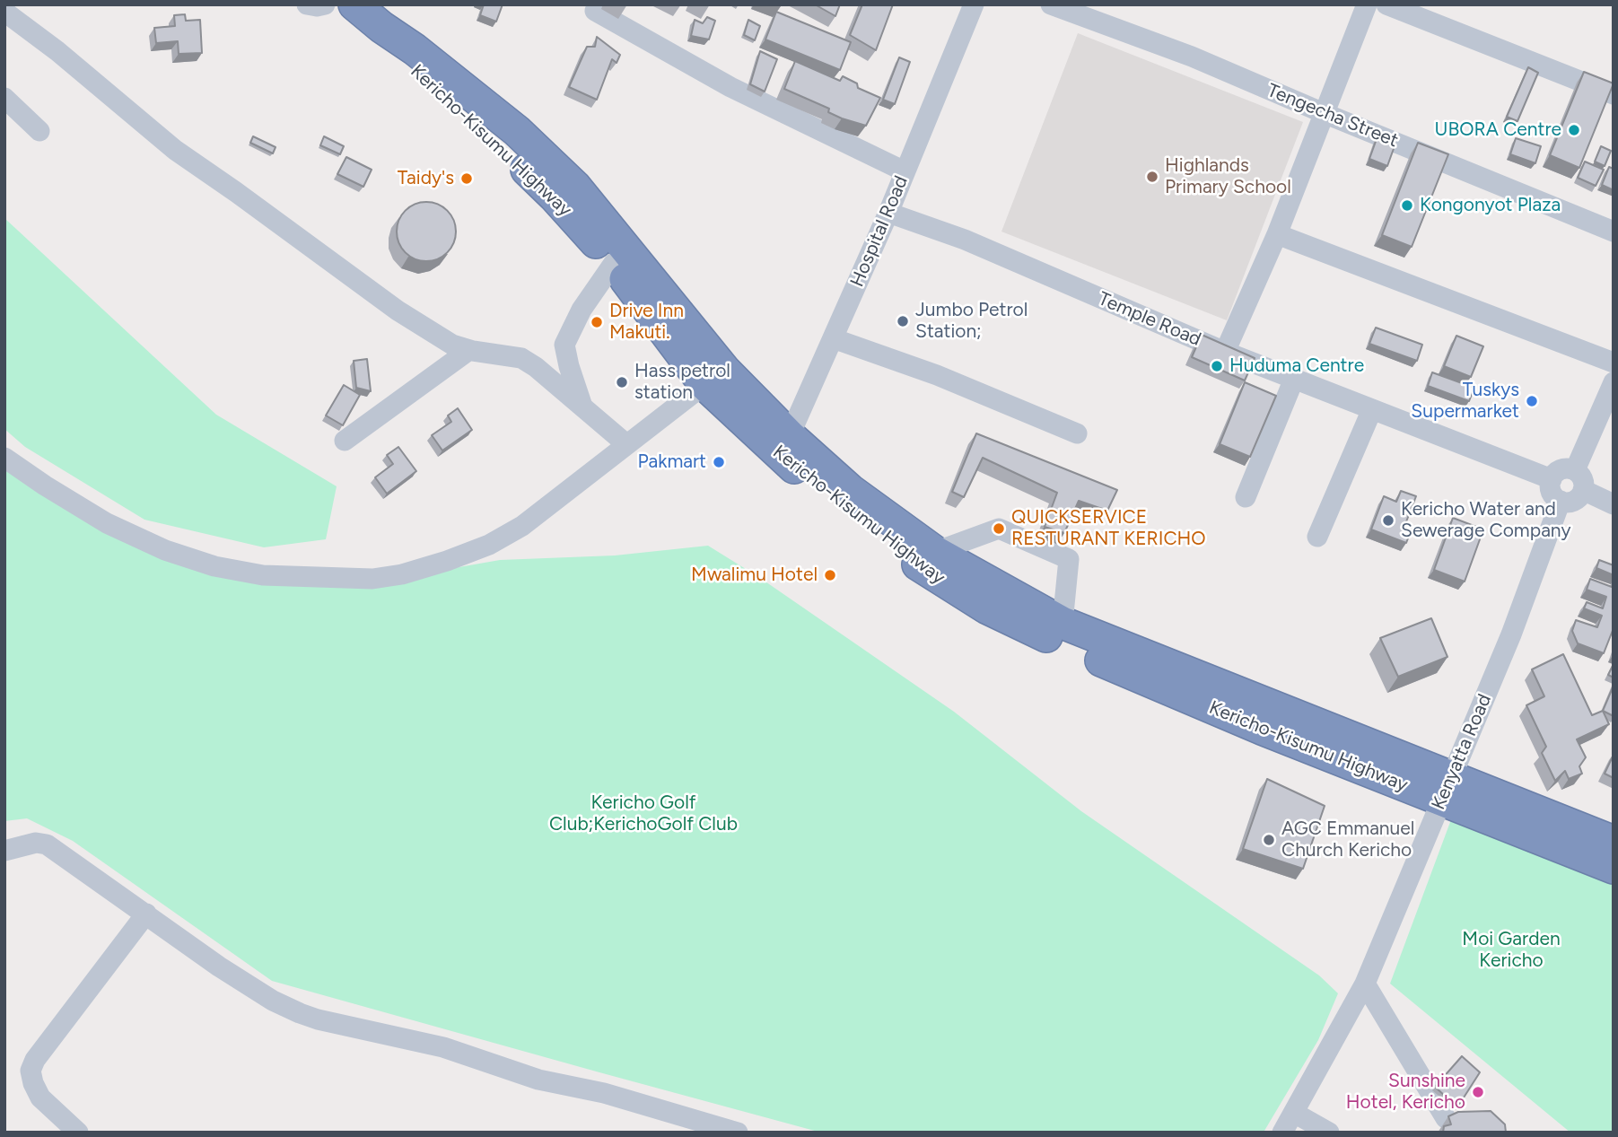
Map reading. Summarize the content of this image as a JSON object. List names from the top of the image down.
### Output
{
  "streets": {
    "highway": ["Kericho-Kisumu Highway"],
    "street": [
      "Tengecha Street",
      "Hospital Road",
      "Temple Road",
      "Kenyatta Road"
    ]
  },
  "crossings": [
    ["Kericho-Kisumu Highway", "Hospital Road"],
    ["Kericho-Kisumu Highway", "Kenyatta Road"],
    ["Hospital Road", "Temple Road"],
    ["Temple Road", "Kenyatta Road"]
  ],
  "parks": ["Kericho Golf Club;KerichoGolf Club", "Moi Garden Kericho"],
  "places": [
    "UBORA Centre",
    "Highlands Primary School",
    "Taidy's",
    "Kongonyot Plaza",
    "Jumbo Petrol Station;",
    "Drive Inn Makuti.",
    "Huduma Centre",
    "Hass petrol station",
    "Tuskys Supermarket",
    "Pakmart",
    "Kericho Water and Sewerage Company",
    "QUICKSERVICE RESTURANT KERICHO",
    "Mwalimu Hotel",
    "AGC Emmanuel Church Kericho",
    "Sunshine Hotel, Kericho"
  ]
}
